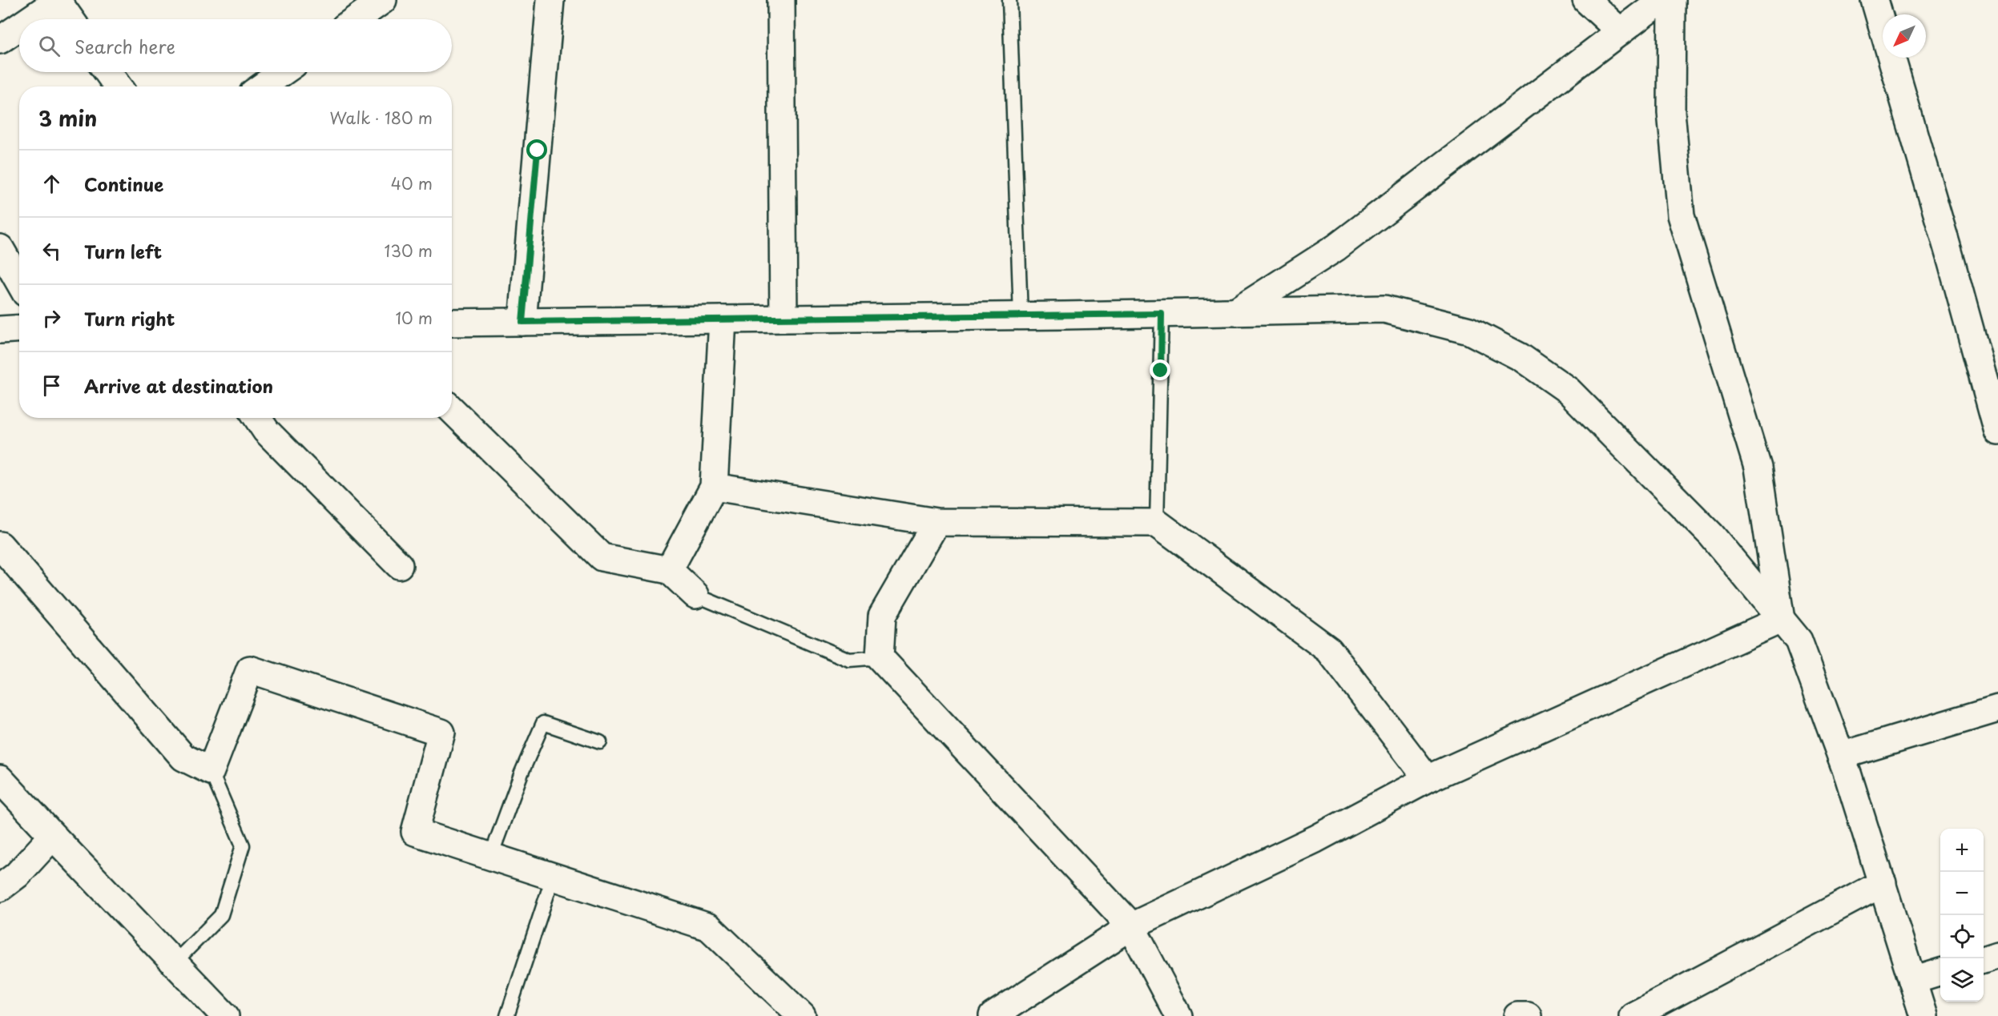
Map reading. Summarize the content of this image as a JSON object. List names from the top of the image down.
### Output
{
  "north": "bottom left",
  "page": {
    "search": "Search here",
    "heading": ["3 min", "Walk · 180 m"],
    "list": [
      ["Continue", "40 m"],
      ["Turn left", "130 m"],
      ["Turn right", "10 m"],
      "Arrive at destination"
    ],
    "map_buttons": ["+", "−"]
  }
}
